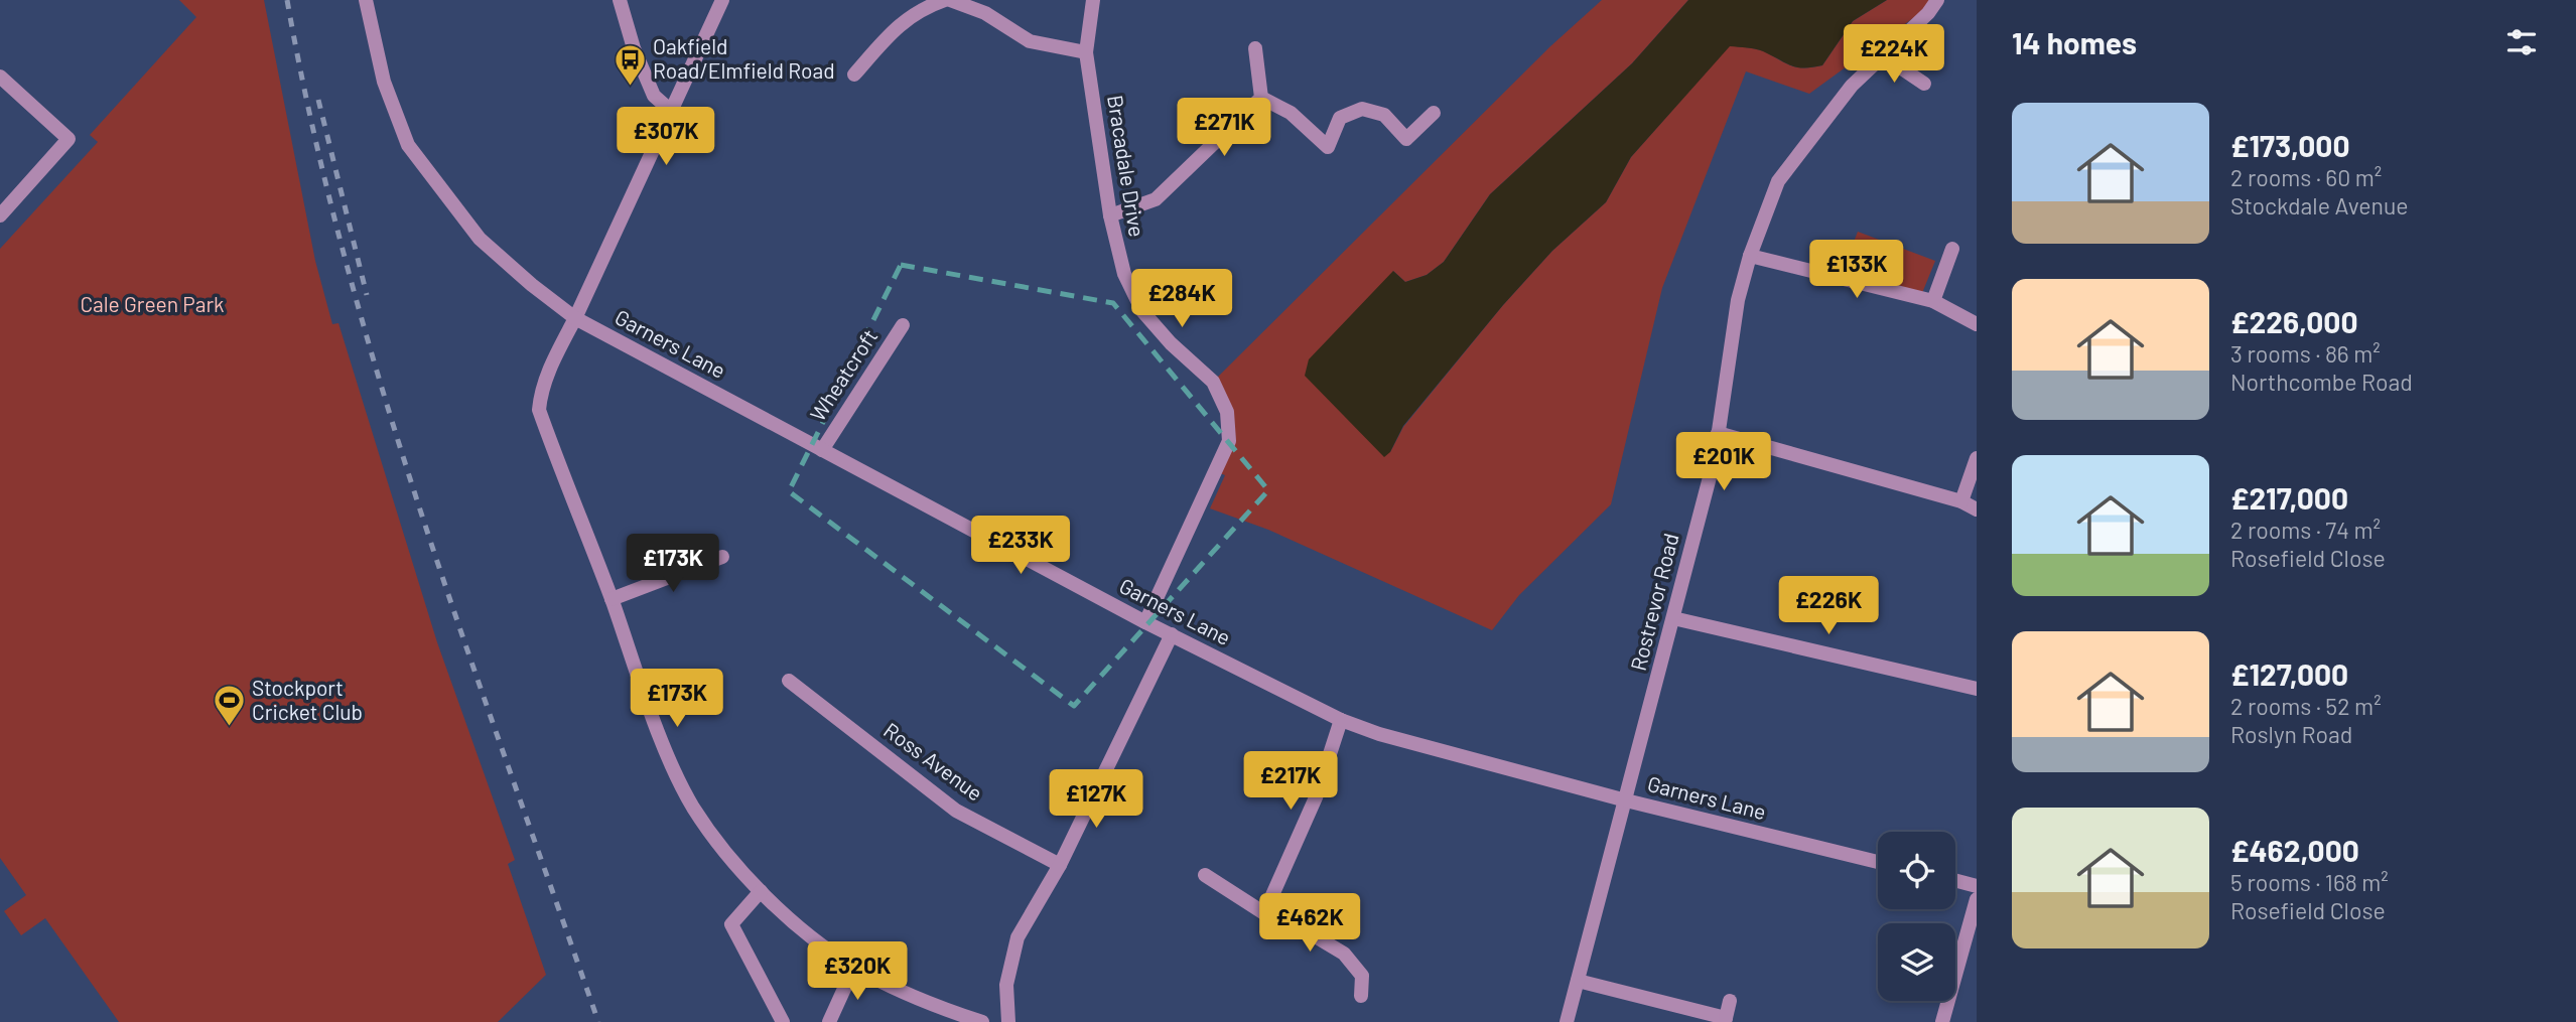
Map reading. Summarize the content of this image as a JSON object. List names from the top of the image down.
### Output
{
  "streets": {
    "street": [
      "Bracadale Drive",
      "Garners Lane",
      "Wheatcroft",
      "Rostrevor Road",
      "Ross Avenue"
    ]
  },
  "crossings": [
    ["Bracadale Drive", "Garners Lane"],
    ["Garners Lane", "Wheatcroft"],
    ["Garners Lane", "Rostrevor Road"]
  ],
  "parks": ["Cale Green Park"],
  "places": {
    "bus stop": ["Oakfield Road/Elmfield Road"],
    "sports": ["Stockport Cricket Club"]
  },
  "page": {
    "heading": "14 homes",
    "price": [
      "£224K",
      "£271K",
      "£307K",
      "£133K",
      "£284K",
      "£201K",
      "£233K",
      "£173K",
      "£226K",
      "£173K",
      "£217K",
      "£127K",
      "£462K",
      "£320K"
    ],
    "list": [
      {
        "name": "£173,000",
        "note": "2 rooms · 60 m² · Stockdale Avenue"
      },
      {
        "name": "£226,000",
        "note": "3 rooms · 86 m² · Northcombe Road"
      },
      {
        "name": "£217,000",
        "note": "2 rooms · 74 m² · Rosefield Close"
      },
      {
        "name": "£127,000",
        "note": "2 rooms · 52 m² · Roslyn Road"
      },
      {
        "name": "£462,000",
        "note": "5 rooms · 168 m² · Rosefield Close"
      }
    ]
  }
}
